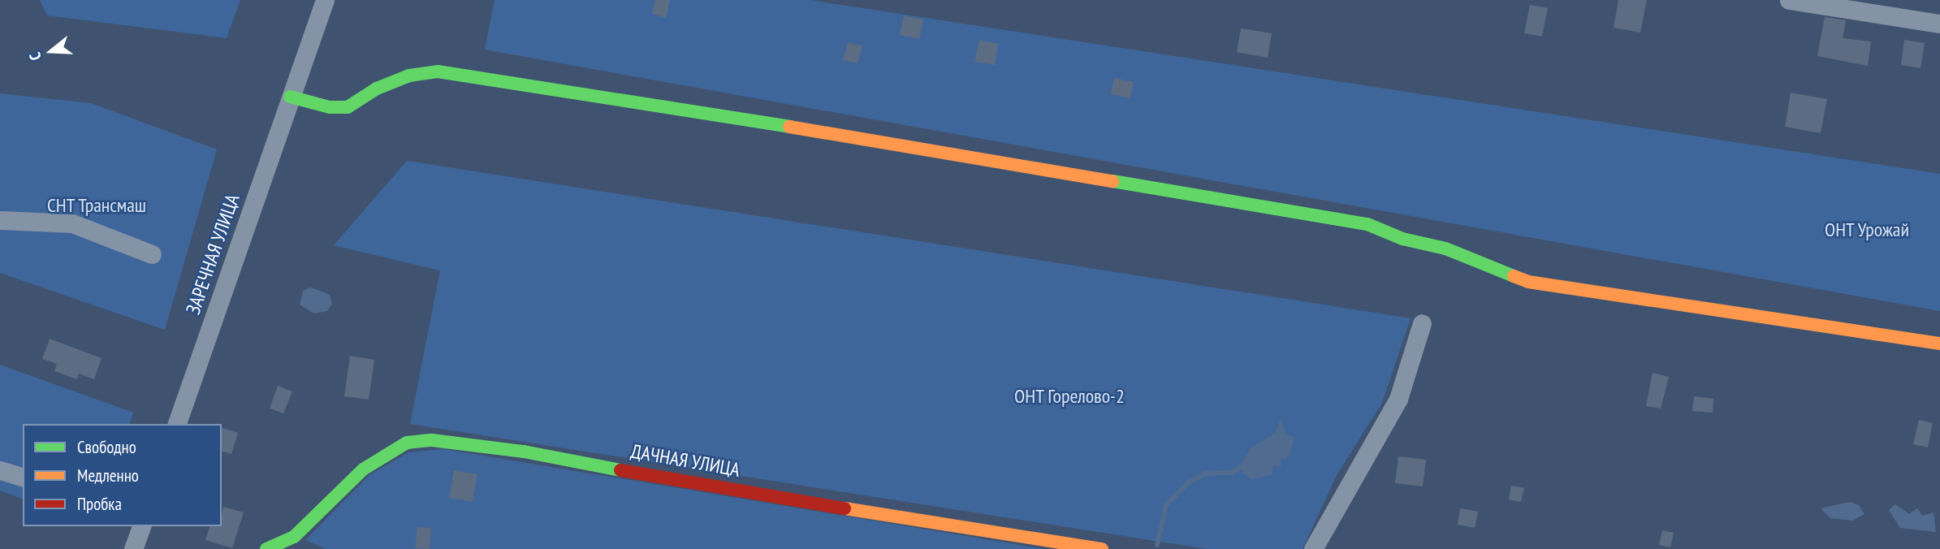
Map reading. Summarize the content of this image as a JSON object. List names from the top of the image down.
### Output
{
  "streets": {
    "street": ["ЗАРЕЧНАЯ УЛИЦА", "ДАЧНАЯ УЛИЦА"]
  },
  "parks": ["СНТ Трансмаш", "ОНТ Урожай", "ОНТ Горелово-2"],
  "legend": ["Свободно", "Медленно", "Пробка"],
  "north": "left"
}
